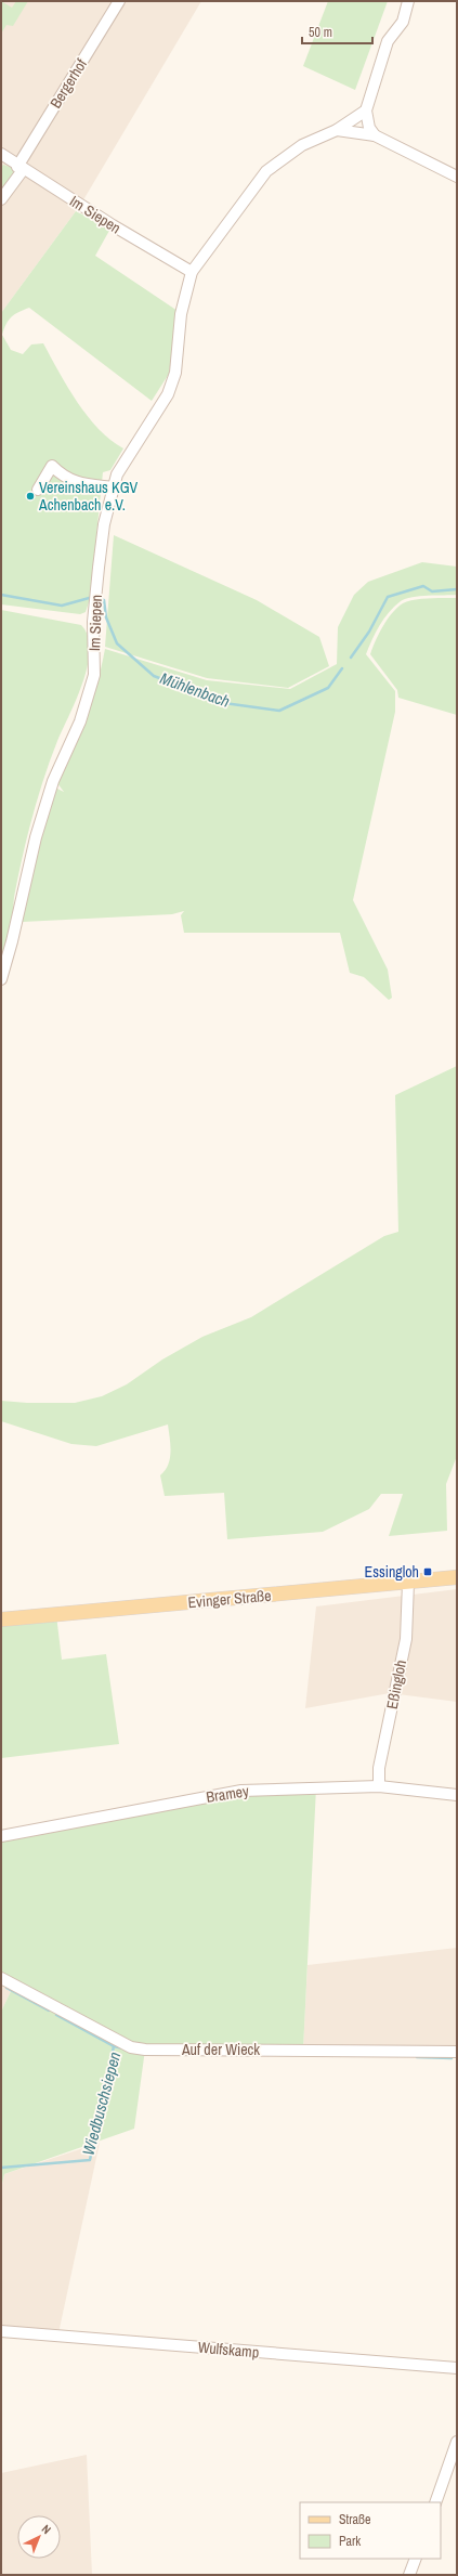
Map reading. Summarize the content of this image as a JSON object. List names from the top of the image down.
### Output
{
  "streets": {
    "main road": ["Evinger Straße"],
    "street": [
      "Bergerhof",
      "Im Siepen",
      "Eßingloh",
      "Bramey",
      "Auf der Wieck",
      "Wulfskamp"
    ]
  },
  "crossings": [
    ["Bergerhof", "Im Siepen"],
    ["Evinger Straße", "Eßingloh"],
    ["Eßingloh", "Bramey"]
  ],
  "water": ["Mühlenbach", "Wiedbuschsiepen"],
  "places": {
    "other": ["Vereinshaus KGV Achenbach e.V."],
    "transit": ["Essingloh"]
  },
  "legend": ["Straße", "Park"],
  "scale_bar": "50 m",
  "north": "top right"
}
